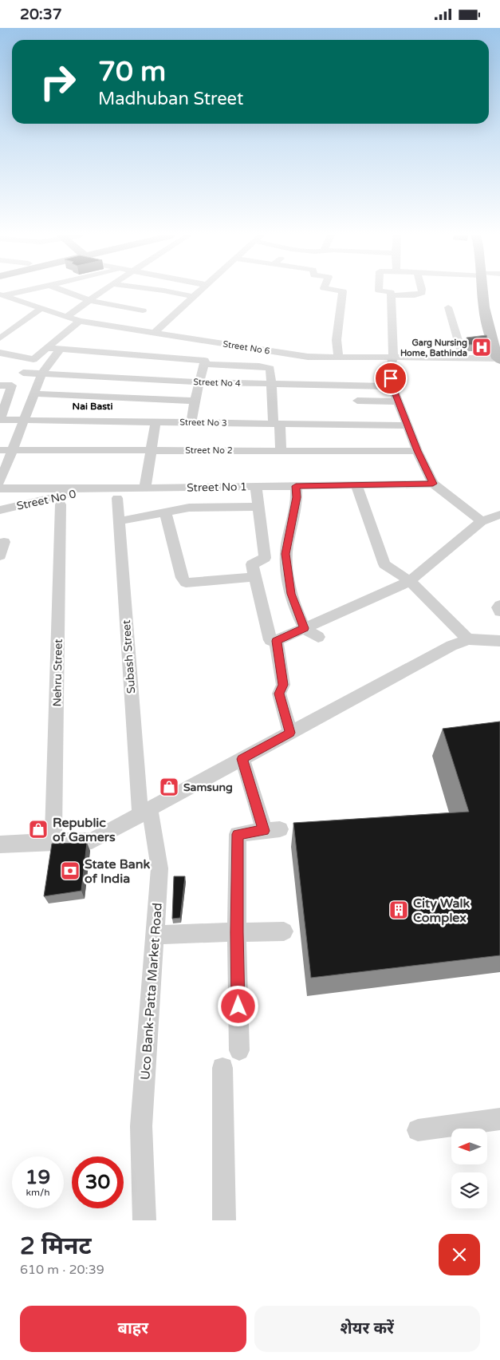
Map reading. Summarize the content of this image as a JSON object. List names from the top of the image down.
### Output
{
  "streets": {
    "street": [
      "Street No 6",
      "Street No 4",
      "Street No 3",
      "Street No 2",
      "Street No 1",
      "Street No 0",
      "Subash Street",
      "Nehru Street",
      "Uco Bank-Patta Market Road"
    ]
  },
  "crossings": [
    ["Street No 1", "Street No 0"],
    ["Subash Street", "Uco Bank-Patta Market Road"]
  ],
  "districts": ["Nai Basti"],
  "places": {
    "hospital": ["Garg Nursing Home, Bathinda"],
    "shop": ["Samsung", "Republic of Gamers"],
    "bank": ["State Bank of India"],
    "building": ["City Walk Complex"]
  },
  "north": "left",
  "page": {
    "status": "20:37",
    "turn": ["70 m", "Madhuban Street"],
    "speed": "19 km/h",
    "limit": "30",
    "heading": ["2 मिनट", "610 m · 20:39"],
    "buttons": ["बाहर", "शेयर करें"]
  }
}
